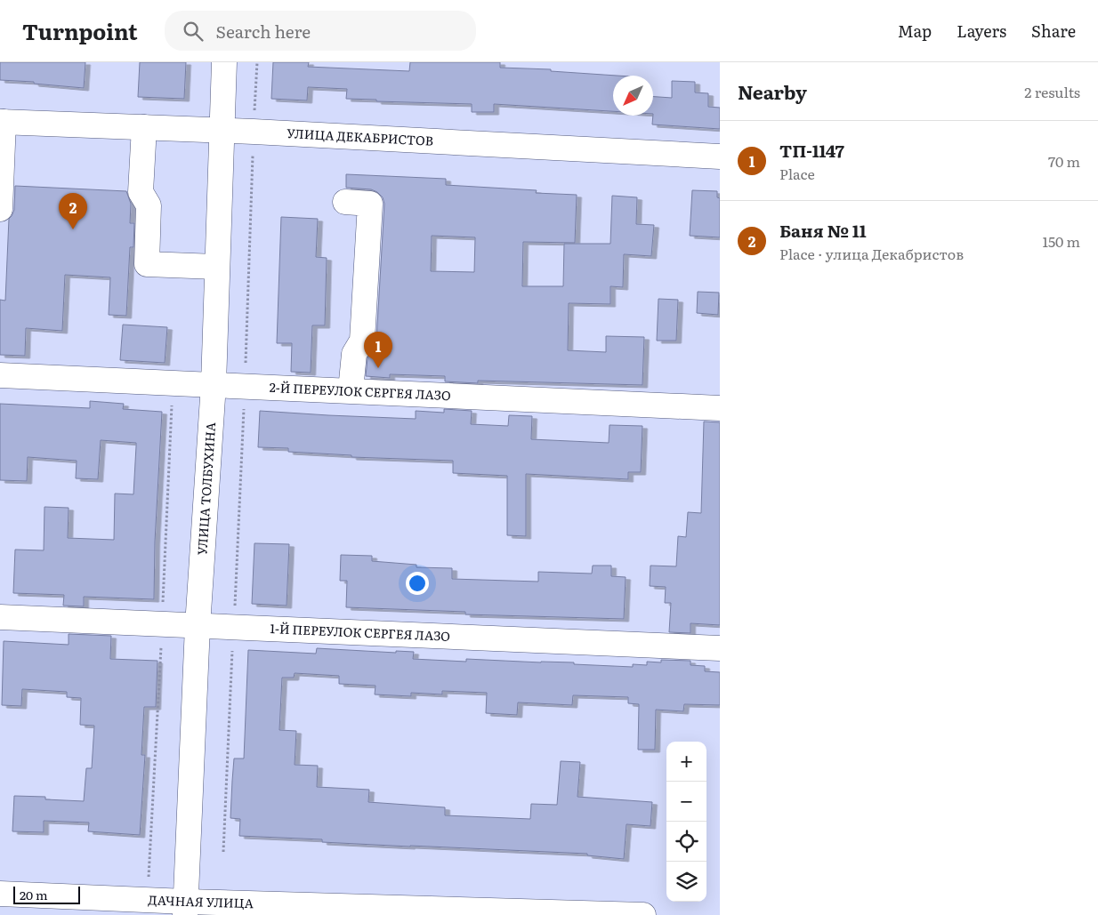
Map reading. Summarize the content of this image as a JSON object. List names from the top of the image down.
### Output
{
  "streets": {
    "street": [
      "УЛИЦА ДЕКАБРИСТОВ",
      "2-Й ПЕРЕУЛОК СЕРГЕЯ ЛАЗО",
      "УЛИЦА ТОЛБУХИНА",
      "1-Й ПЕРЕУЛОК СЕРГЕЯ ЛАЗО",
      "ДАЧНАЯ УЛИЦА"
    ]
  },
  "crossings": [
    ["УЛИЦА ДЕКАБРИСТОВ", "УЛИЦА ТОЛБУХИНА"],
    ["2-Й ПЕРЕУЛОК СЕРГЕЯ ЛАЗО", "УЛИЦА ТОЛБУХИНА"],
    ["УЛИЦА ТОЛБУХИНА", "1-Й ПЕРЕУЛОК СЕРГЕЯ ЛАЗО"],
    ["УЛИЦА ТОЛБУХИНА", "ДАЧНАЯ УЛИЦА"]
  ],
  "scale_bar": "20 m",
  "north": "bottom left",
  "page": {
    "header": "Turnpoint",
    "search": "Search here",
    "nav": ["Map", "Layers", "Share"],
    "heading": ["Nearby", "2 results"],
    "list": [
      {
        "mark": "1",
        "name": "ТП-1147",
        "note": "Place",
        "value": "70 m"
      },
      {
        "mark": "2",
        "name": "Баня № 11",
        "note": "Place · улица Декабристов",
        "value": "150 m"
      }
    ],
    "pins": ["2", "1"],
    "map_buttons": ["+", "−"],
    "scale": "20 m"
  }
}
